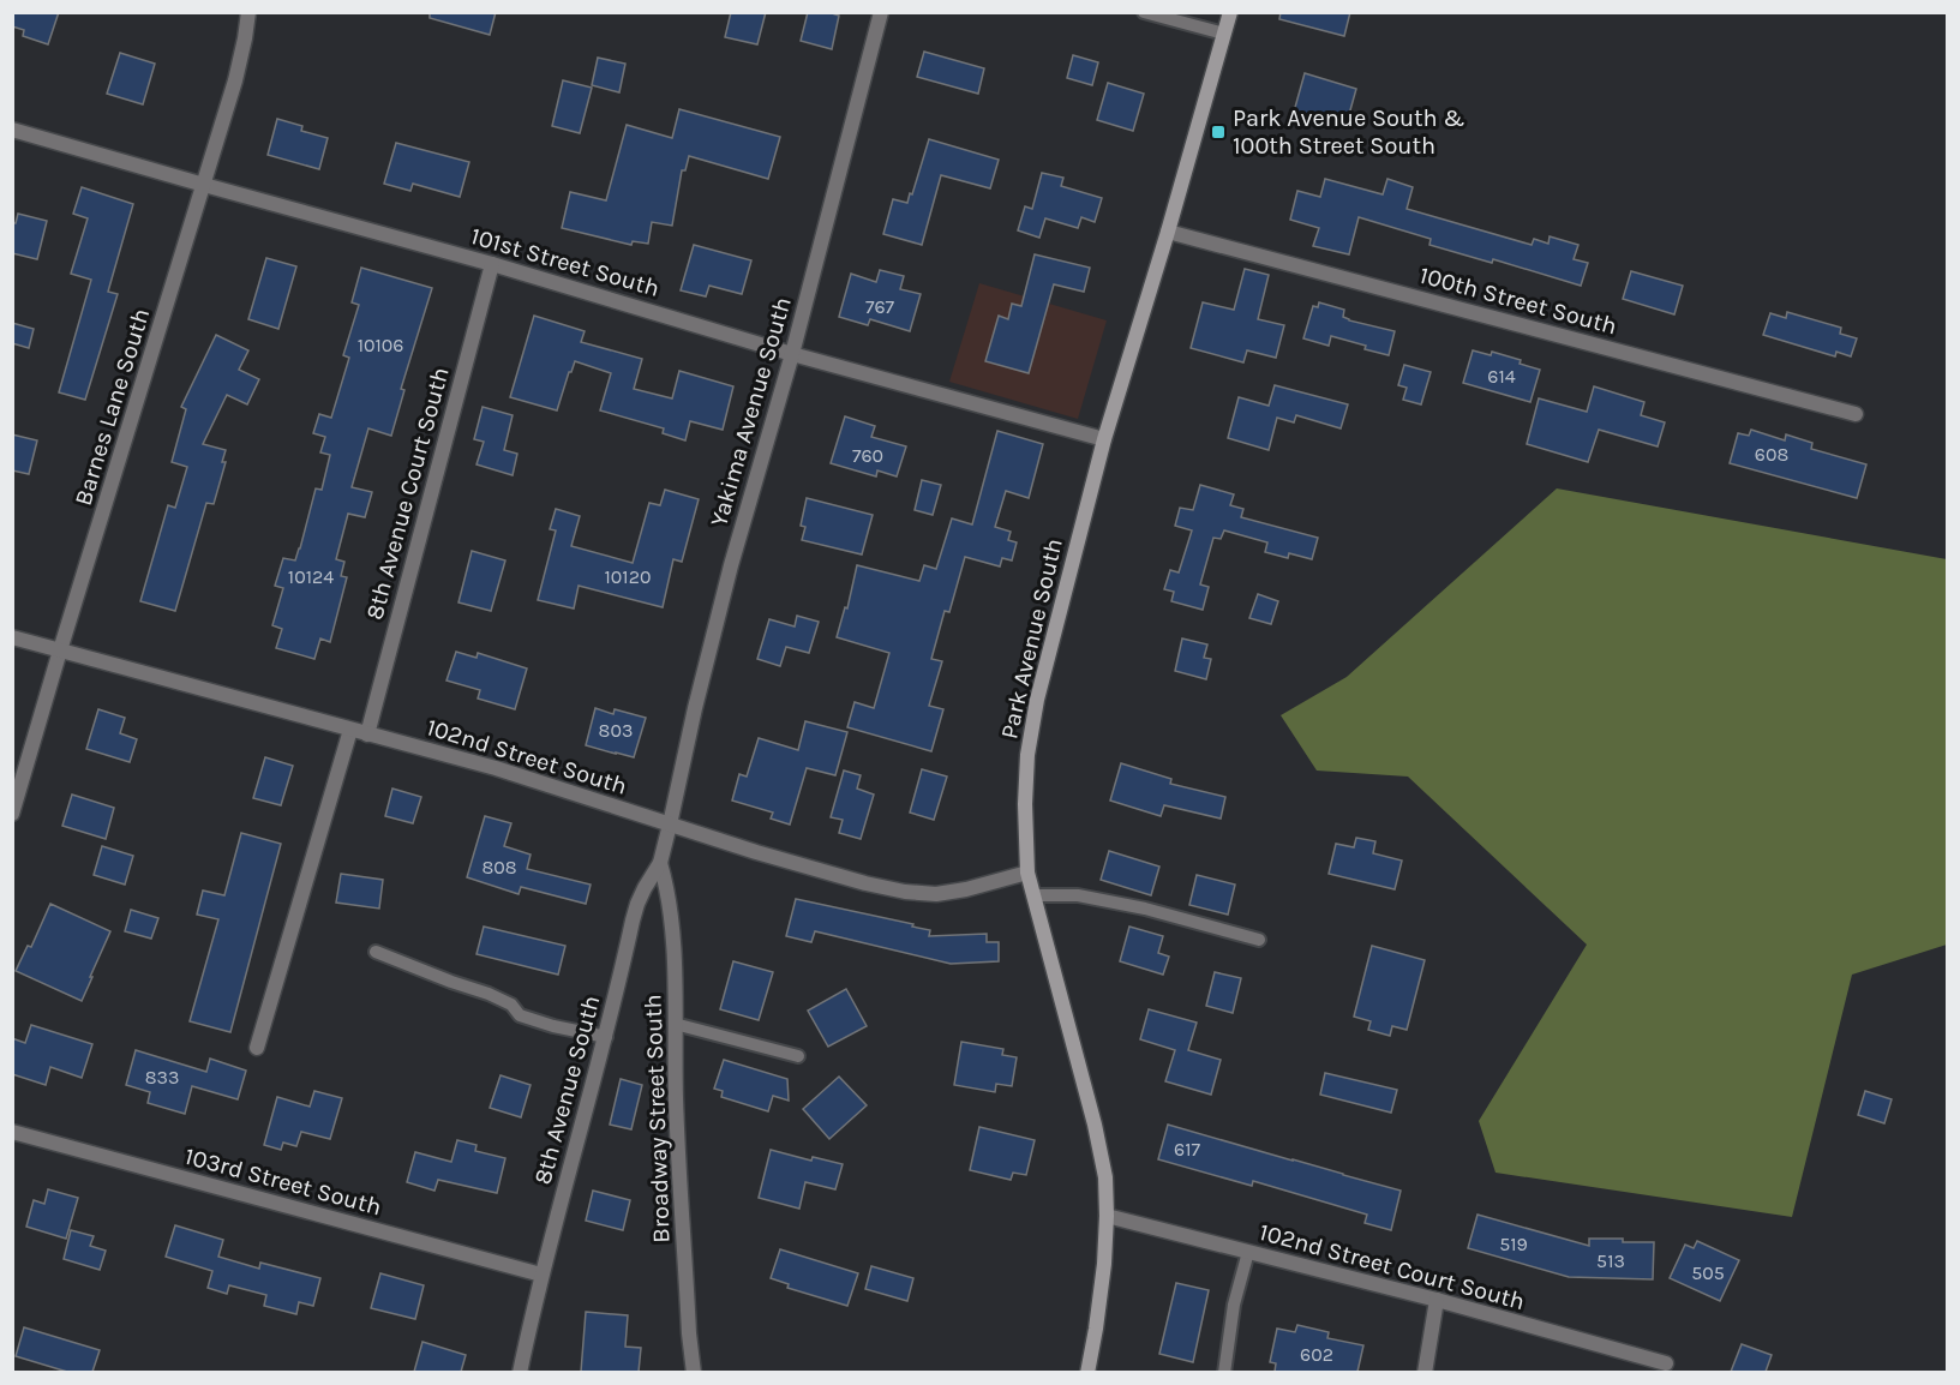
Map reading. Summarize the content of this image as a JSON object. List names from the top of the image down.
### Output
{
  "streets": {
    "main road": ["Park Avenue South"],
    "street": [
      "101st Street South",
      "100th Street South",
      "Barnes Lane South",
      "Yakima Avenue South",
      "8th Avenue Court South",
      "102nd Street South",
      "8th Avenue South",
      "Broadway Street South",
      "103rd Street South",
      "102nd Street Court South"
    ]
  },
  "crossings": [
    ["101st Street South", "Barnes Lane South"],
    ["101st Street South", "Yakima Avenue South"],
    ["101st Street South", "8th Avenue Court South"],
    ["101st Street South", "Park Avenue South"],
    ["100th Street South", "Park Avenue South"],
    ["Barnes Lane South", "102nd Street South"],
    ["Yakima Avenue South", "102nd Street South"],
    ["Yakima Avenue South", "8th Avenue South"],
    ["8th Avenue Court South", "102nd Street South"],
    ["Park Avenue South", "102nd Street South"],
    ["Park Avenue South", "102nd Street Court South"],
    ["102nd Street South", "8th Avenue South"],
    ["8th Avenue South", "Broadway Street South"],
    ["8th Avenue South", "103rd Street South"]
  ],
  "places": {
    "transit": ["Park Avenue South & 100th Street South"]
  },
  "house_numbers": [
    "767",
    "10106",
    "614",
    "608",
    "760",
    "10124",
    "10120",
    "803",
    "808",
    "833",
    "617",
    "519",
    "513",
    "505",
    "602"
  ]
}
